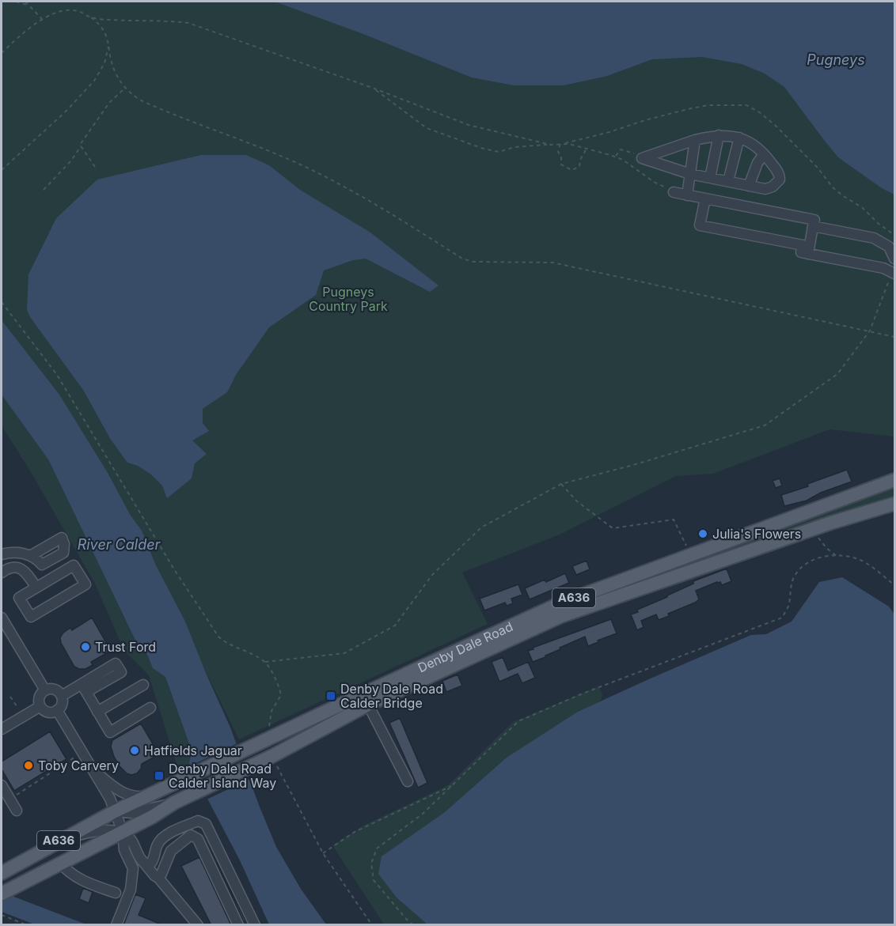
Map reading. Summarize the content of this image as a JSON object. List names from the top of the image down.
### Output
{
  "streets": {
    "main road": ["A636", "Denby Dale Road"]
  },
  "water": ["Pugneys", "River Calder"],
  "parks": ["Pugneys Country Park"],
  "places": {
    "other": [
      "Julia's Flowers",
      "Trust Ford",
      "Hatfields Jaguar",
      "Toby Carvery"
    ],
    "transit": ["Denby Dale Road Calder Bridge", "Denby Dale Road Calder Island Way"]
  }
}
